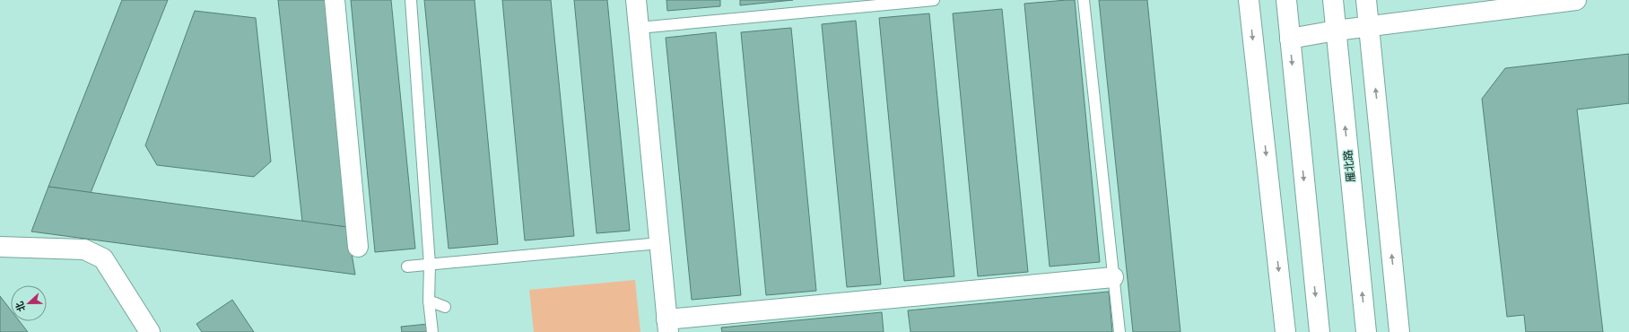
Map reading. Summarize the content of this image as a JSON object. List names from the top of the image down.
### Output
{
  "streets": {
    "street": ["雁北路"]
  },
  "north": "left"
}
